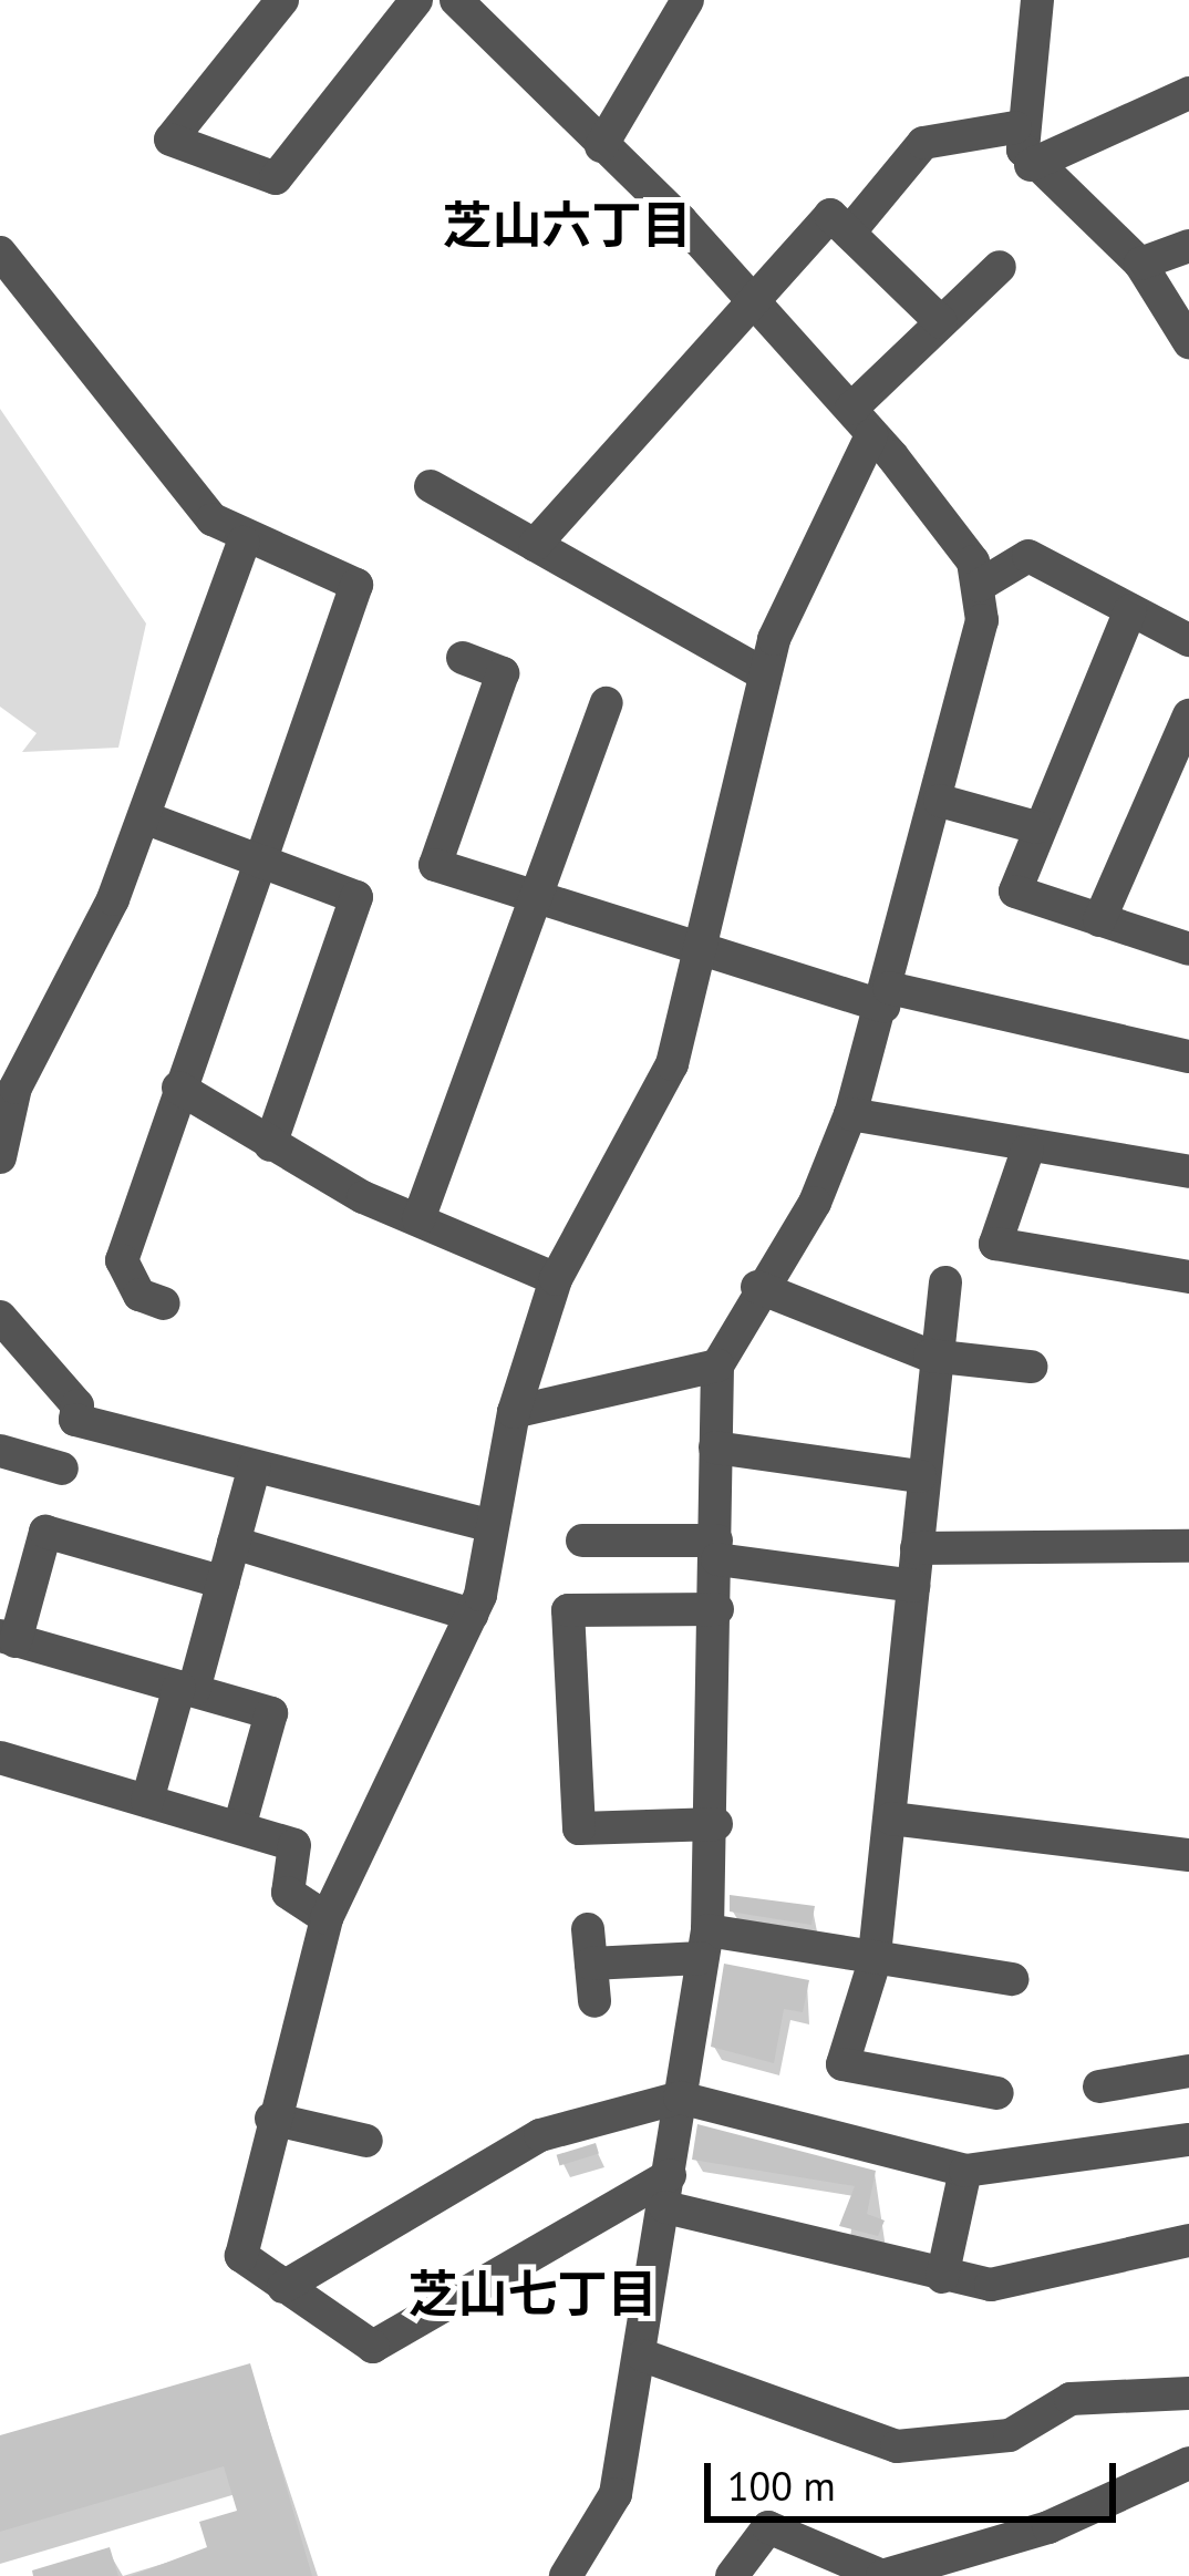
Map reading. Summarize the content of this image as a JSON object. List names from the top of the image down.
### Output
{
  "districts": ["芝山六丁目", "芝山七丁目"],
  "scale_bar": "100 m"
}
